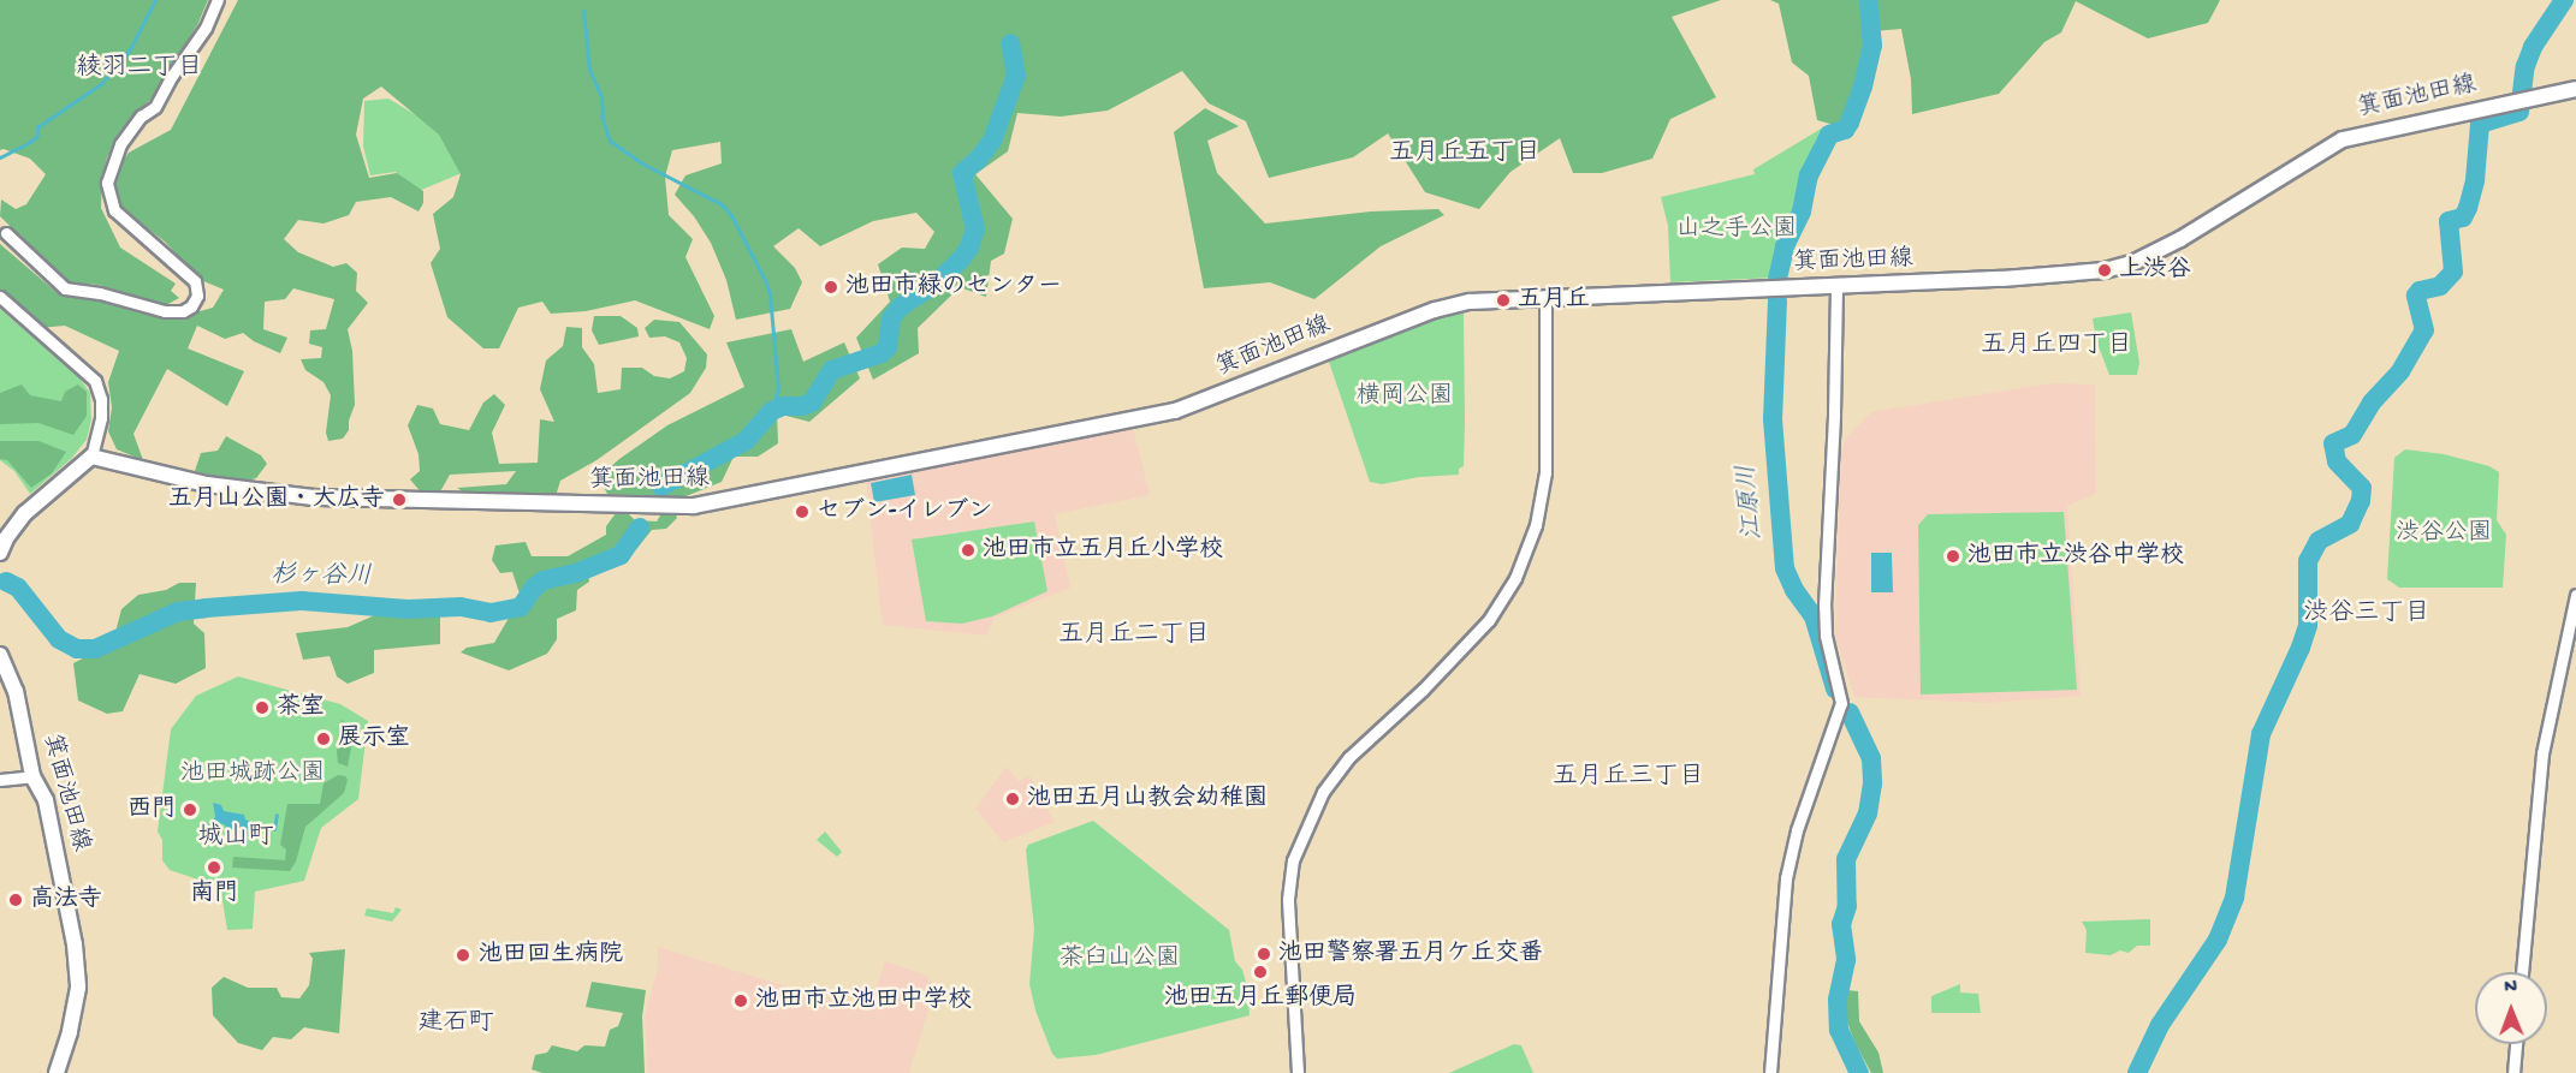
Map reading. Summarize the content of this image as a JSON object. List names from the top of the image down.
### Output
{
  "streets": {
    "main road": ["箕面池田線"]
  },
  "districts": [
    "綾羽二丁目",
    "五月丘五丁目",
    "五月丘四丁目",
    "渋谷三丁目",
    "五月丘二丁目",
    "五月丘三丁目",
    "城山町",
    "建石町"
  ],
  "water": ["江原川", "杉ヶ谷川"],
  "parks": [
    "山之手公園",
    "横岡公園",
    "渋谷公園",
    "池田城跡公園",
    "茶臼山公園"
  ],
  "places": [
    "上渋谷",
    "池田市緑のセンター",
    "五月丘",
    "五月山公園・大広寺",
    "セブン-イレブン",
    "池田市立五月丘小学校",
    "池田市立渋谷中学校",
    "茶室",
    "展示室",
    "池田五月山教会幼稚園",
    "西門",
    "南門",
    "高法寺",
    "池田警察署五月ケ丘交番",
    "池田回生病院",
    "池田五月丘郵便局",
    "池田市立池田中学校"
  ],
  "north": "top"
}
